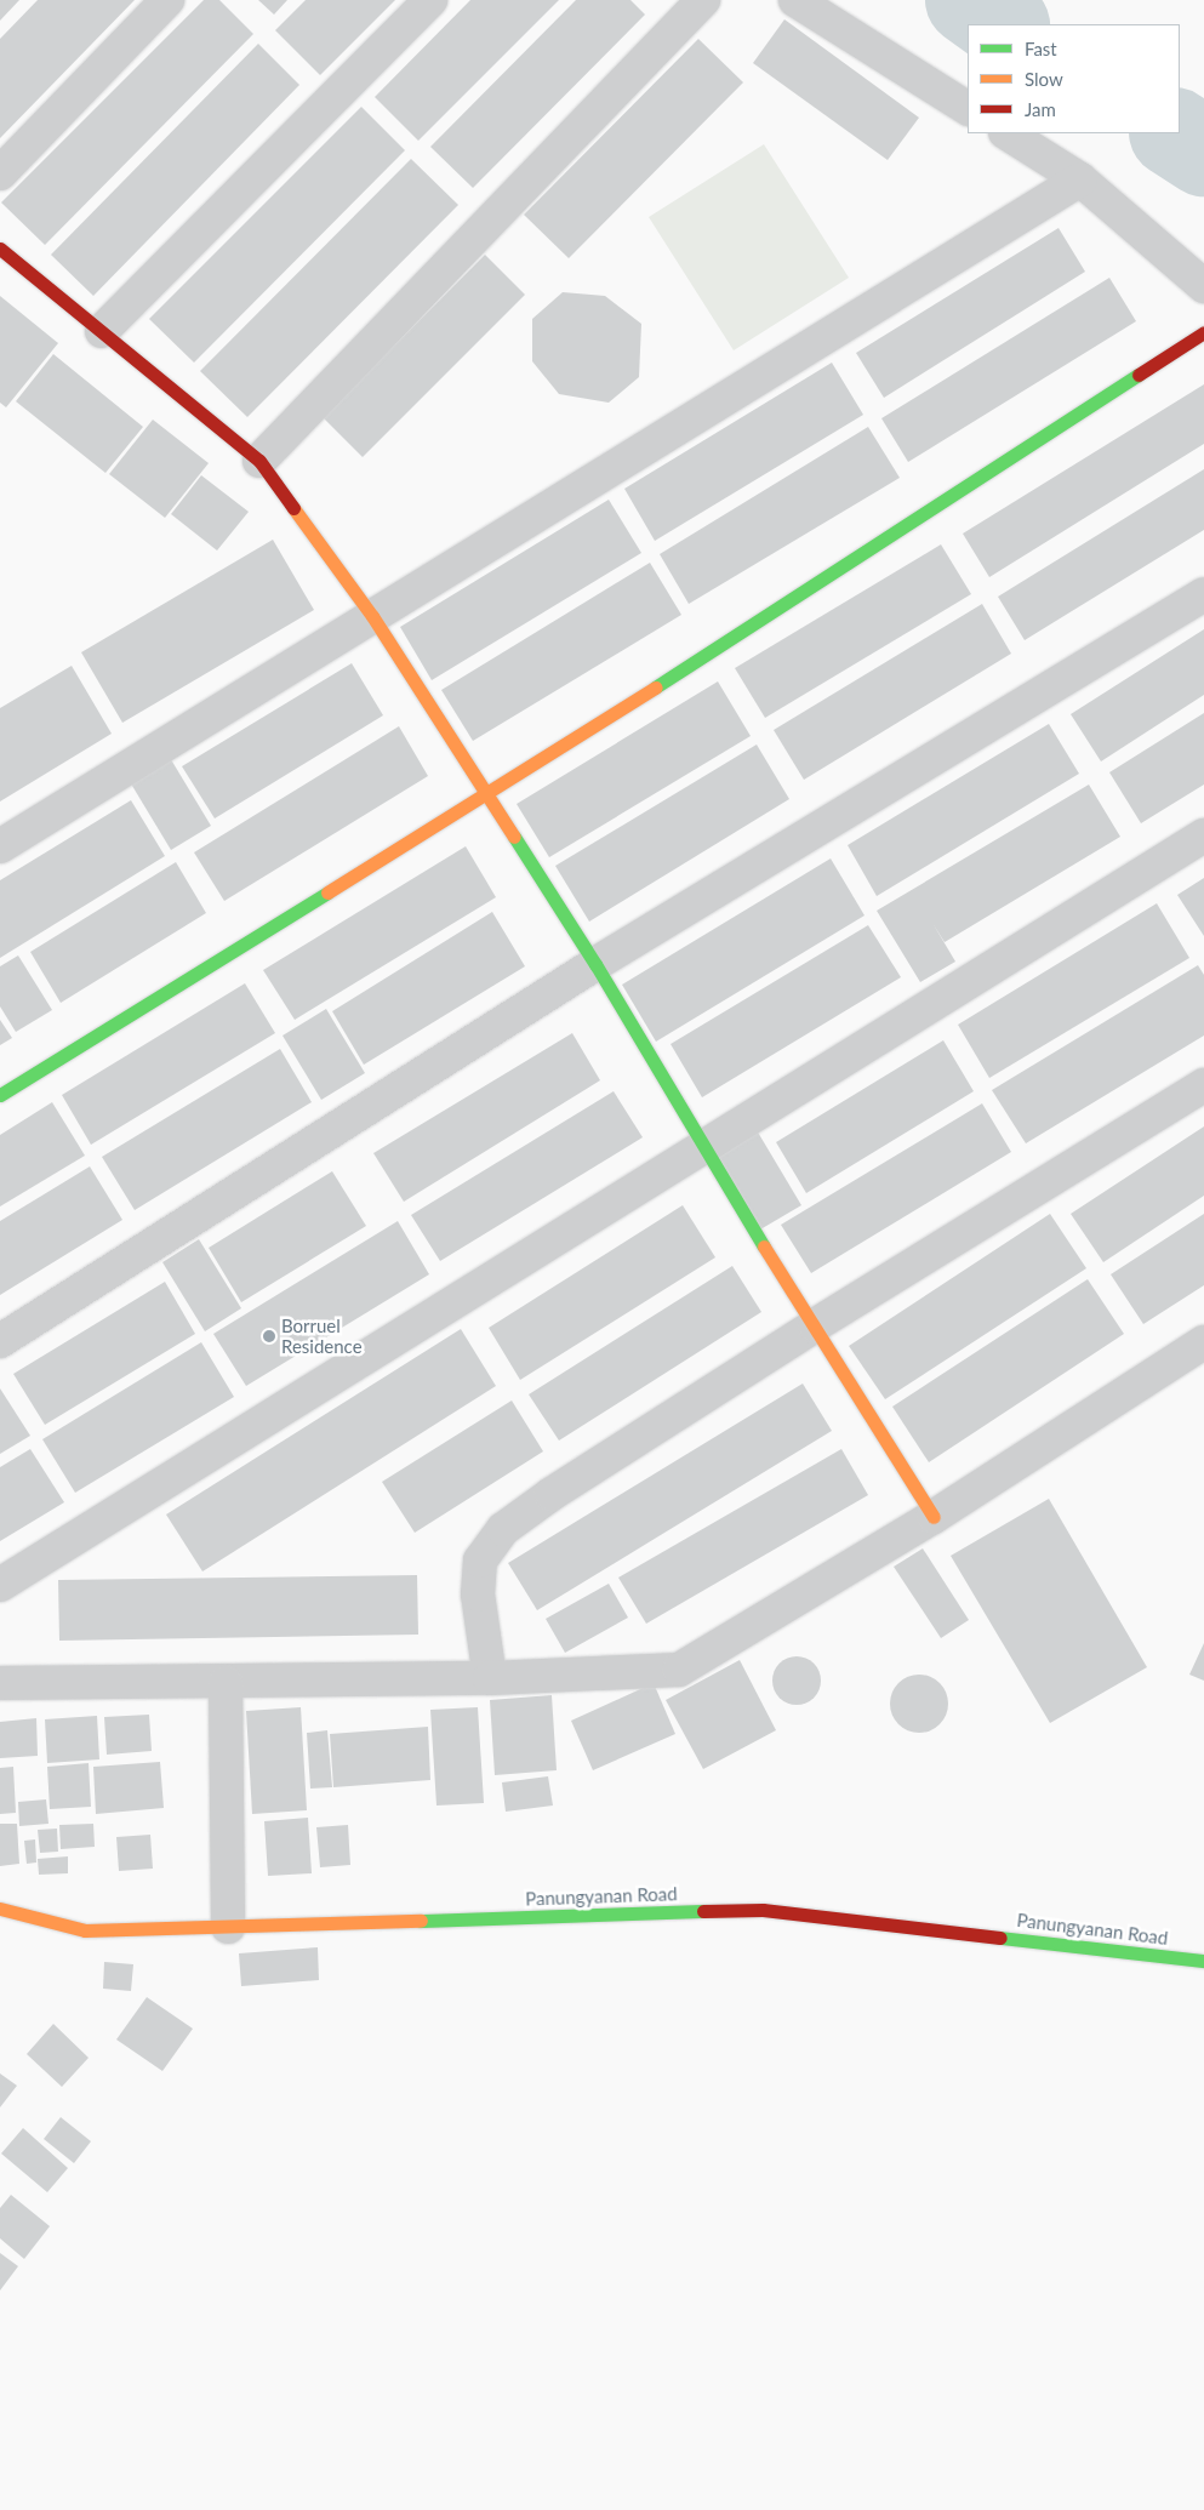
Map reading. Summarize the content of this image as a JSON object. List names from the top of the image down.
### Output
{
  "streets": {
    "street": ["Panungyanan Road"]
  },
  "places": ["Borruel Residence"],
  "legend": ["Fast", "Slow", "Jam"]
}
